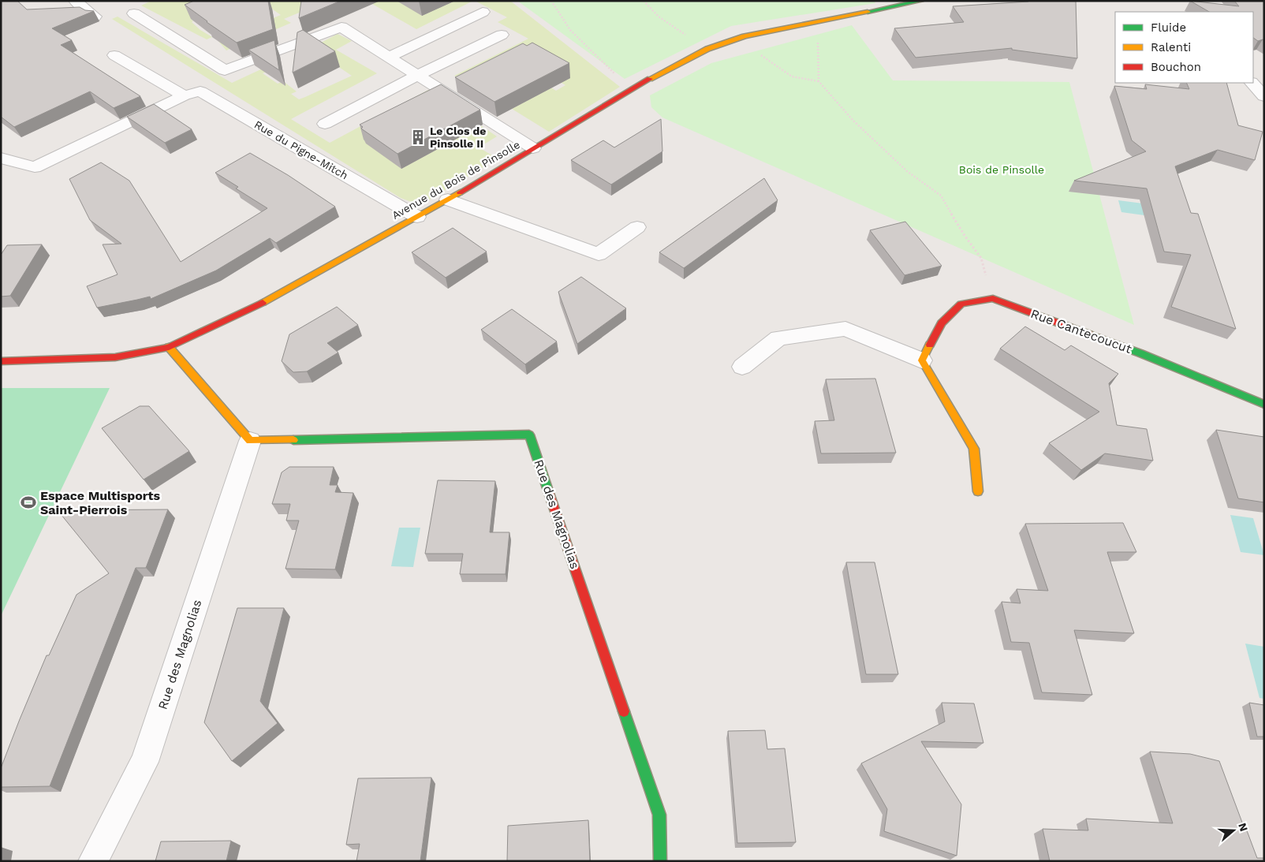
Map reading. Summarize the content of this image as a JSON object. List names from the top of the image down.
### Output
{
  "streets": {
    "street": [
      "Rue du Pigne-Mitch",
      "Avenue du Bois de Pinsolle",
      "Rue Cantecoucut",
      "Rue des Magnolias"
    ]
  },
  "crossings": [
    ["Rue du Pigne-Mitch", "Avenue du Bois de Pinsolle"]
  ],
  "parks": ["Bois de Pinsolle"],
  "places": {
    "building": ["Le Clos de Pinsolle II"],
    "sports": ["Espace Multisports Saint-Pierrois"]
  },
  "legend": ["Fluide", "Ralenti", "Bouchon"],
  "north": "right"
}
